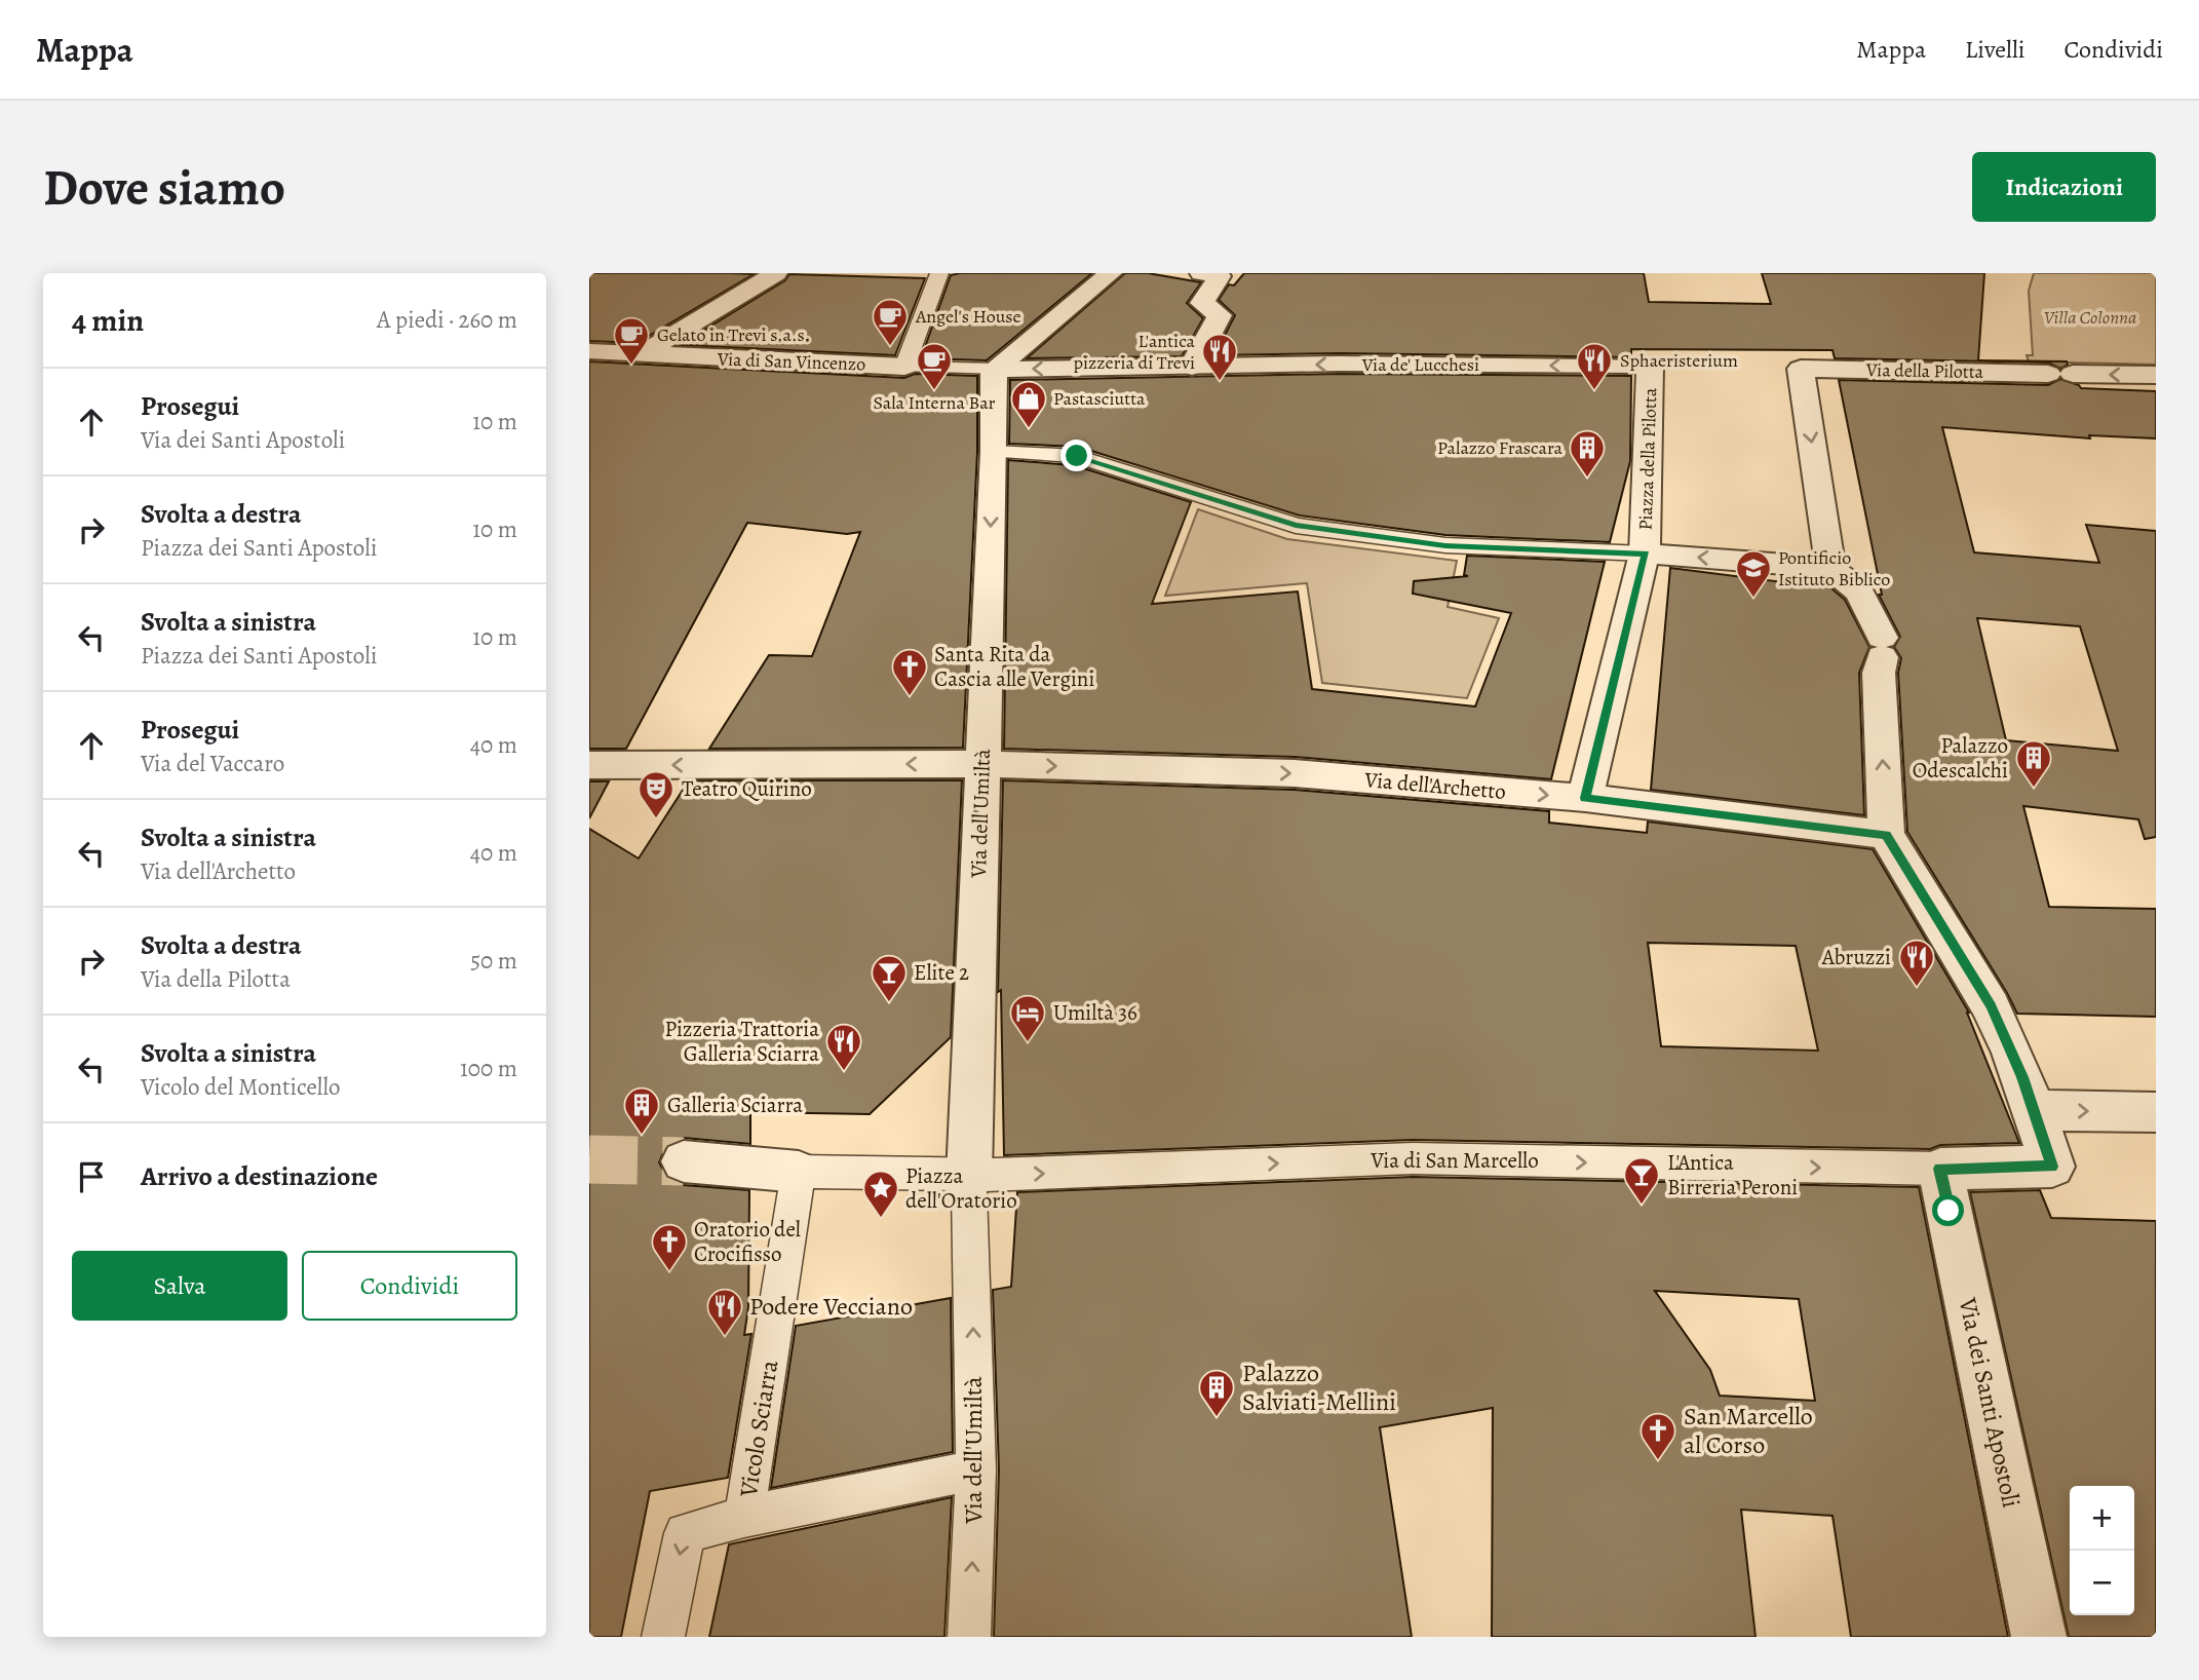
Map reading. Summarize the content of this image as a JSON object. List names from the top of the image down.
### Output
{
  "streets": {
    "street": [
      "Via di San Vincenzo",
      "Via de' Lucchesi",
      "Via della Pilotta",
      "Piazza della Pilotta",
      "Via dell'Archetto",
      "Via dell'Umiltà",
      "Via dei Santi Apostoli"
    ],
    "lane": ["Via di San Marcello", "Vicolo Sciarra"]
  },
  "crossings": [
    ["Via di San Vincenzo", "Via de' Lucchesi"],
    ["Via di San Vincenzo", "Via dell'Umiltà"],
    ["Via de' Lucchesi", "Piazza della Pilotta"],
    ["Via de' Lucchesi", "Via dell'Umiltà"],
    ["Via della Pilotta", "Piazza della Pilotta"],
    ["Via dell'Archetto", "Via dell'Umiltà"],
    ["Via dell'Umiltà", "Via di San Marcello"],
    ["Via di San Marcello", "Via dei Santi Apostoli"]
  ],
  "one_way": ["Via de' Lucchesi", "Piazza della Pilotta", "Via di San Marcello"],
  "parks": ["Villa Colonna"],
  "places": {
    "cafe": ["Angel's House", "Gelato in Trevi s.a.s.", "Sala Interna Bar"],
    "restaurant": [
      "L'antica pizzeria di Trevi",
      "Sphaeristerium",
      "Abruzzi",
      "Pizzeria Trattoria Galleria Sciarra",
      "Podere Vecciano"
    ],
    "shop": ["Pastasciutta"],
    "building": [
      "Palazzo Frascara",
      "Palazzo Odescalchi",
      "Galleria Sciarra",
      "Palazzo Salviati-Mellini"
    ],
    "school or university": ["Pontificio Istituto Biblico"],
    "church": ["Santa Rita da Cascia alle Vergini", "Oratorio del Crocifisso", "San Marcello al Corso"],
    "theatre": ["Teatro Quirino"],
    "bar": ["Elite 2", "L'Antica Birreria Peroni"],
    "hotel": ["Umiltà 36"],
    "place": ["Piazza dell'Oratorio"]
  },
  "page": {
    "header": "Mappa",
    "nav": ["Mappa", "Livelli", "Condividi"],
    "buttons": [
      "Indicazioni",
      ["Salva", "Condividi"]
    ],
    "title": "Dove siamo",
    "heading": ["4 min", "A piedi · 260 m"],
    "list": [
      ["Prosegui", "Via dei Santi Apostoli", "10 m"],
      ["Svolta a destra", "Piazza dei Santi Apostoli", "10 m"],
      ["Svolta a sinistra", "Piazza dei Santi Apostoli", "10 m"],
      ["Prosegui", "Via del Vaccaro", "40 m"],
      ["Svolta a sinistra", "Via dell'Archetto", "40 m"],
      ["Svolta a destra", "Via della Pilotta", "50 m"],
      ["Svolta a sinistra", "Vicolo del Monticello", "100 m"],
      "Arrivo a destinazione"
    ],
    "map_buttons": ["+", "−"]
  }
}
